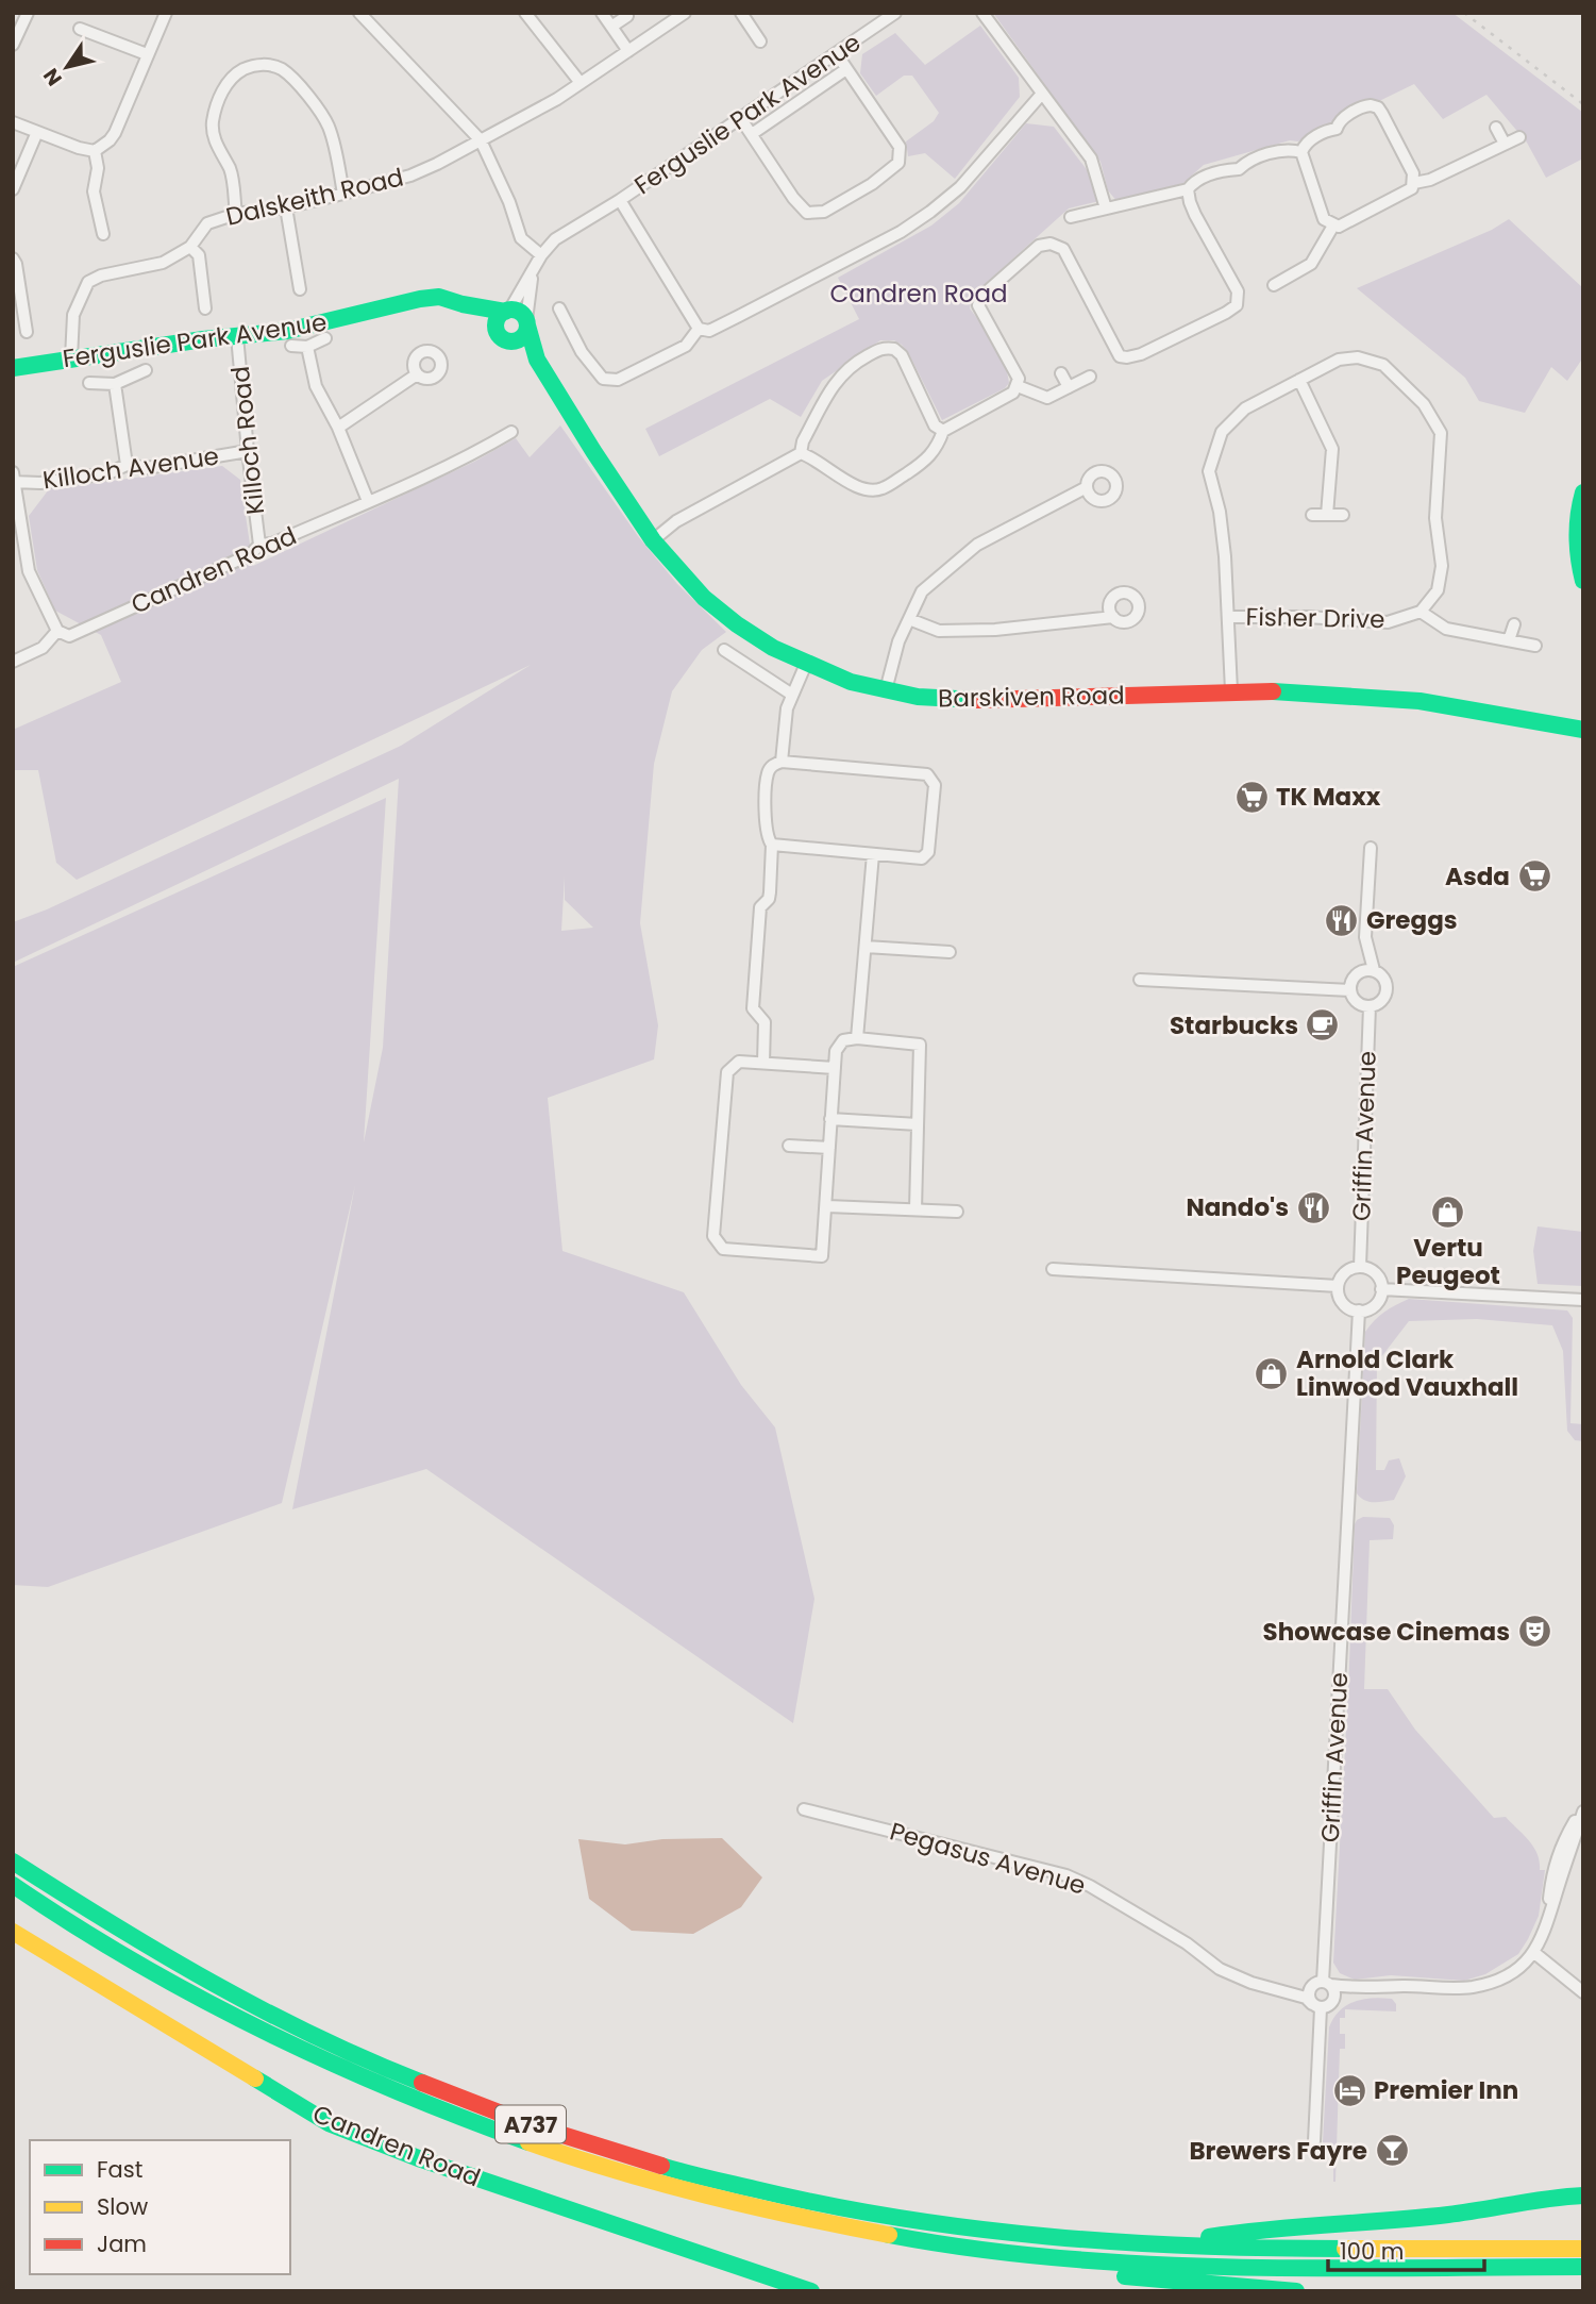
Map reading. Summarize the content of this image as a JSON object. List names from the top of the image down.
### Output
{
  "streets": {
    "main road": [
      "Ferguslie Park Avenue",
      "Candren Road",
      "Barskiven Road",
      "A737"
    ],
    "street": [
      "Dalskeith Road",
      "Killoch Road",
      "Killoch Avenue",
      "Fisher Drive",
      "Griffin Avenue",
      "Pegasus Avenue"
    ]
  },
  "crossings": [
    ["Ferguslie Park Avenue", "Dalskeith Road"],
    ["Ferguslie Park Avenue", "Killoch Road"],
    ["Ferguslie Park Avenue", "Barskiven Road"],
    ["Killoch Road", "Killoch Avenue"],
    ["Killoch Road", "Candren Road"],
    ["Fisher Drive", "Barskiven Road"]
  ],
  "parks": ["Candren Road"],
  "places": {
    "supermarket": ["TK Maxx", "Asda"],
    "restaurant": ["Greggs", "Nando's"],
    "cafe": ["Starbucks"],
    "shop": ["Vertu Peugeot", "Arnold Clark Linwood Vauxhall"],
    "theatre": ["Showcase Cinemas"],
    "hotel": ["Premier Inn"],
    "bar": ["Brewers Fayre"]
  },
  "legend": ["Fast", "Slow", "Jam"],
  "scale_bar": "100 m",
  "north": "bottom left"
}
